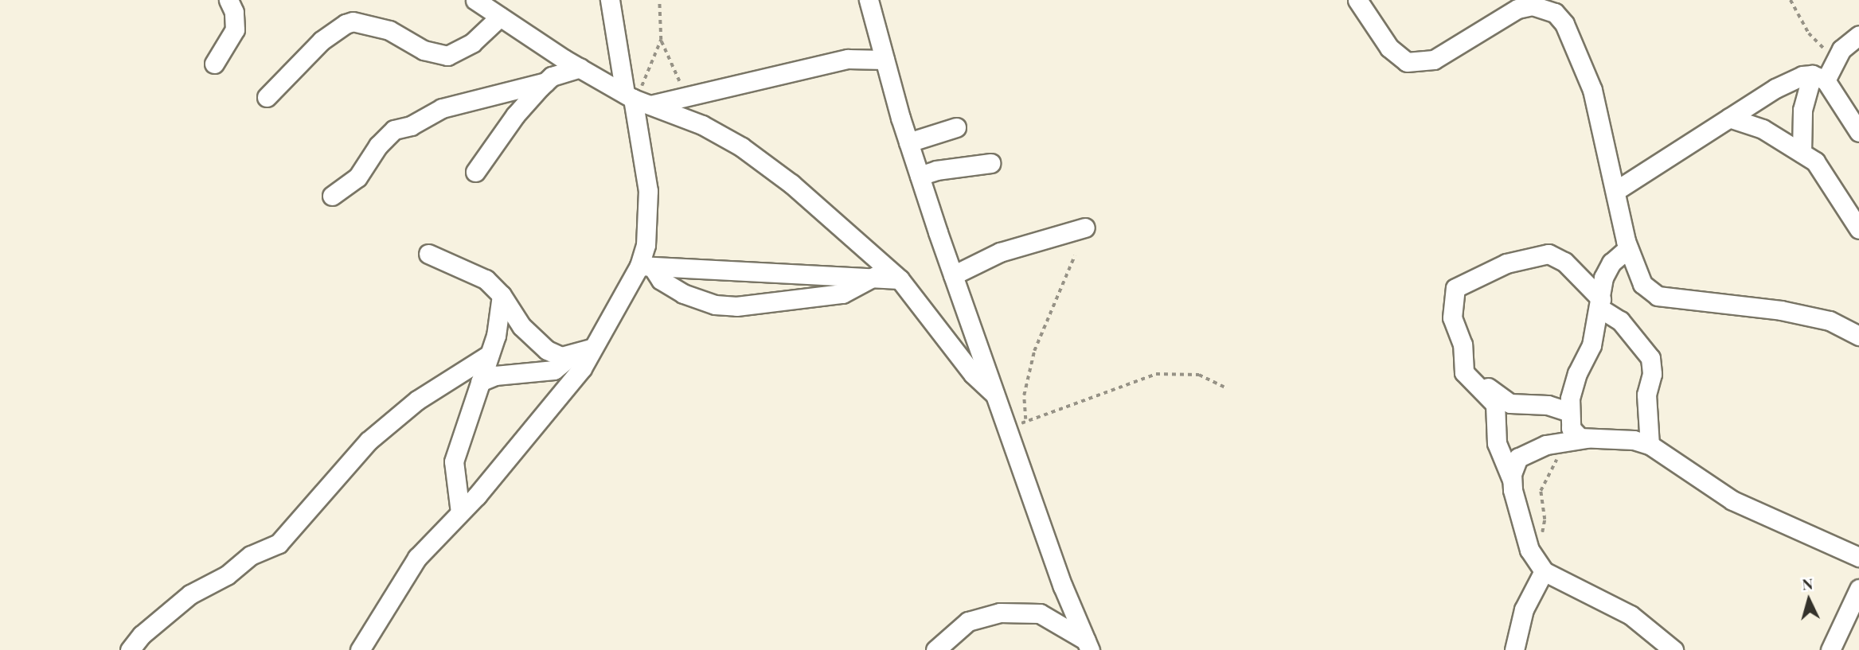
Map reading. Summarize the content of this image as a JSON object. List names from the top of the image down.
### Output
{
  "north": "top"
}
